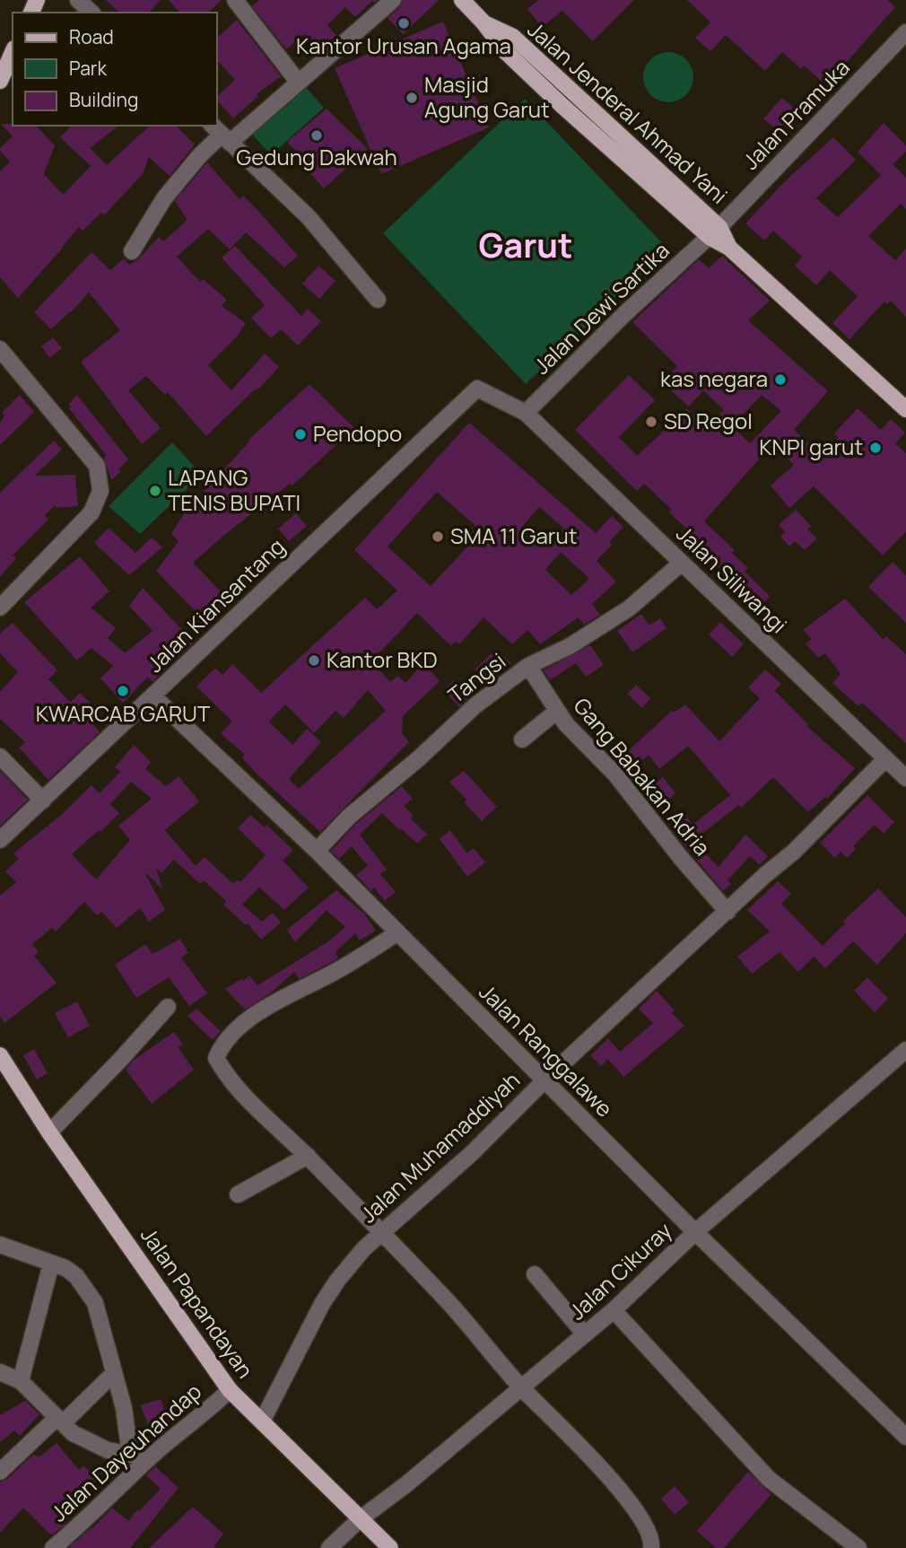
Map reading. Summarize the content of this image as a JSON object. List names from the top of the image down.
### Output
{
  "streets": {
    "main road": ["Jalan Jenderal Ahmad Yani", "Jalan Papandayan"],
    "street": [
      "Jalan Pramuka",
      "Jalan Dewi Sartika",
      "Jalan Siliwangi",
      "Jalan Kiansantang",
      "Tangsi",
      "Gang Babakan Adria",
      "Jalan Ranggalawe",
      "Jalan Muhamaddiyah",
      "Jalan Cikuray",
      "Jalan Dayeuhandap"
    ]
  },
  "crossings": [
    ["Jalan Jenderal Ahmad Yani", "Jalan Pramuka"],
    ["Jalan Jenderal Ahmad Yani", "Jalan Dewi Sartika"],
    ["Jalan Pramuka", "Jalan Dewi Sartika"],
    ["Jalan Dewi Sartika", "Jalan Siliwangi"],
    ["Jalan Dewi Sartika", "Jalan Kiansantang"],
    ["Jalan Siliwangi", "Jalan Kiansantang"],
    ["Jalan Siliwangi", "Tangsi"],
    ["Jalan Siliwangi", "Jalan Muhamaddiyah"],
    ["Jalan Kiansantang", "Jalan Ranggalawe"],
    ["Tangsi", "Gang Babakan Adria"],
    ["Tangsi", "Jalan Ranggalawe"],
    ["Gang Babakan Adria", "Jalan Muhamaddiyah"],
    ["Jalan Ranggalawe", "Jalan Muhamaddiyah"],
    ["Jalan Ranggalawe", "Jalan Cikuray"],
    ["Jalan Muhamaddiyah", "Jalan Papandayan"],
    ["Jalan Cikuray", "Jalan Papandayan"],
    ["Jalan Papandayan", "Jalan Dayeuhandap"]
  ],
  "districts": ["Garut"],
  "places": [
    "Kantor Urusan Agama",
    "Masjid Agung Garut",
    "Gedung Dakwah",
    "kas negara",
    "SD Regol",
    "Pendopo",
    "KNPI garut",
    "LAPANG TENIS BUPATI",
    "SMA 11 Garut",
    "Kantor BKD",
    "KWARCAB GARUT"
  ],
  "legend": ["Road", "Park", "Building"]
}
